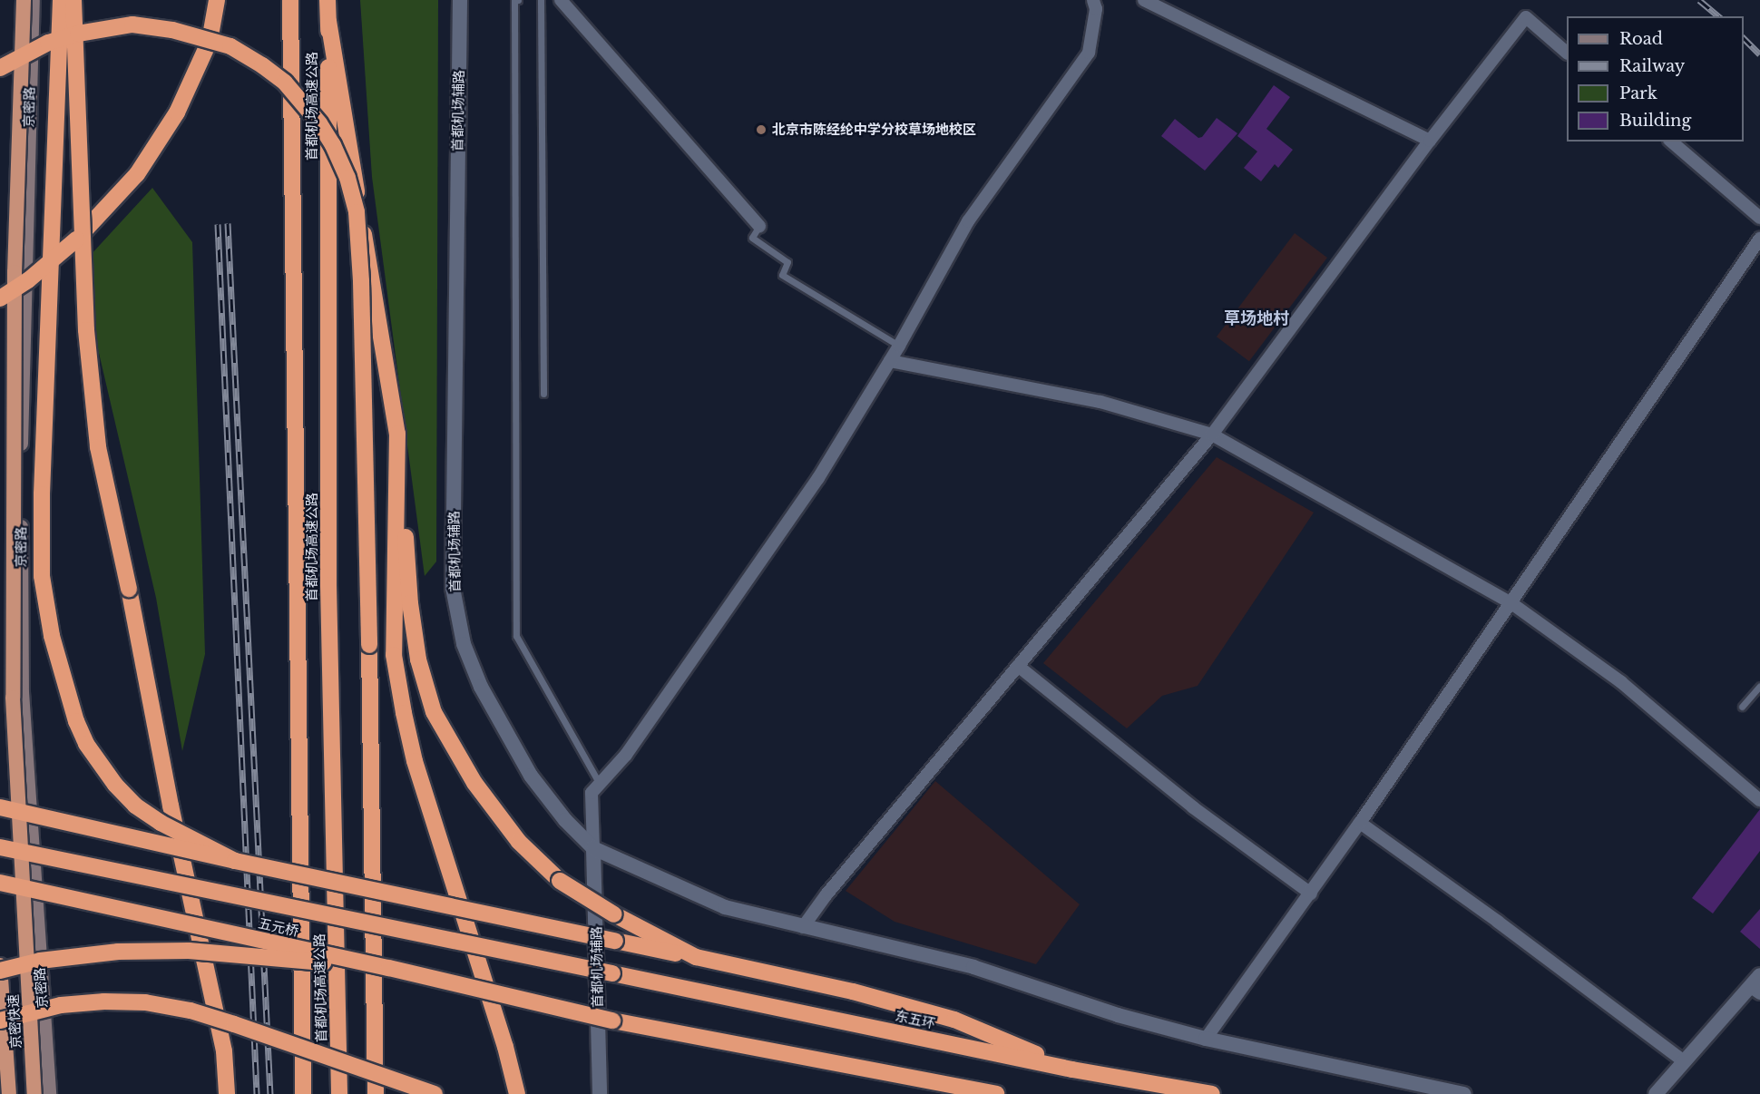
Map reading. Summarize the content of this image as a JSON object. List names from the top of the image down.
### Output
{
  "streets": {
    "highway": [
      "首都机场高速公路",
      "五元桥",
      "东五环",
      "京密快速"
    ],
    "main road": ["京密路"],
    "street": ["首都机场辅路"]
  },
  "crossings": [
    ["五元桥", "东五环"]
  ],
  "districts": ["草场地村"],
  "places": ["北京市陈经纶中学分校草场地校区"],
  "legend": [
    "Road",
    "Railway",
    "Park",
    "Building"
  ]
}
